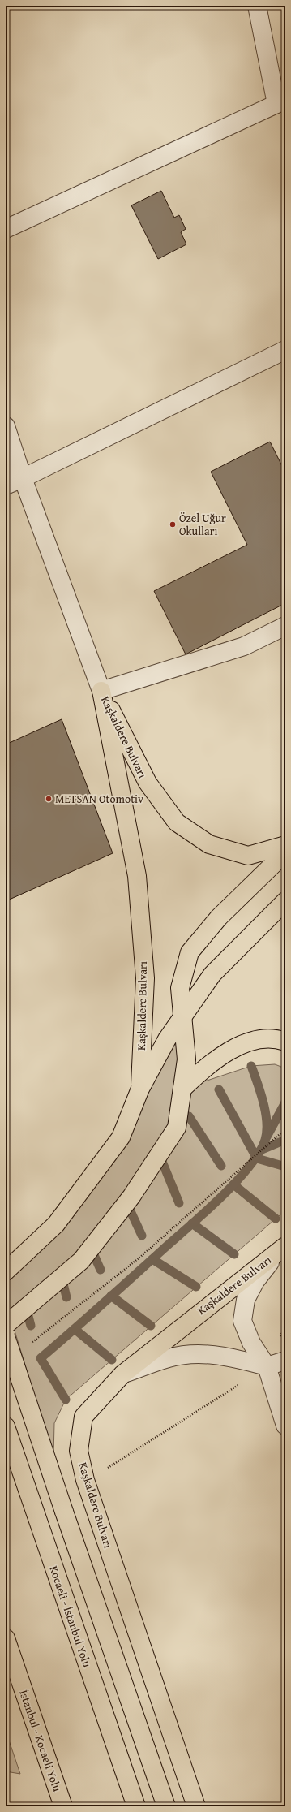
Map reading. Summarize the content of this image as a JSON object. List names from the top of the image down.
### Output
{
  "streets": {
    "main road": ["Kaşkaldere Bulvarı", "Kocaeli - İstanbul Yolu", "İstanbul - Kocaeli Yolu"]
  },
  "places": ["Özel Uğur Okulları", "METSAN Otomotiv"]
}
